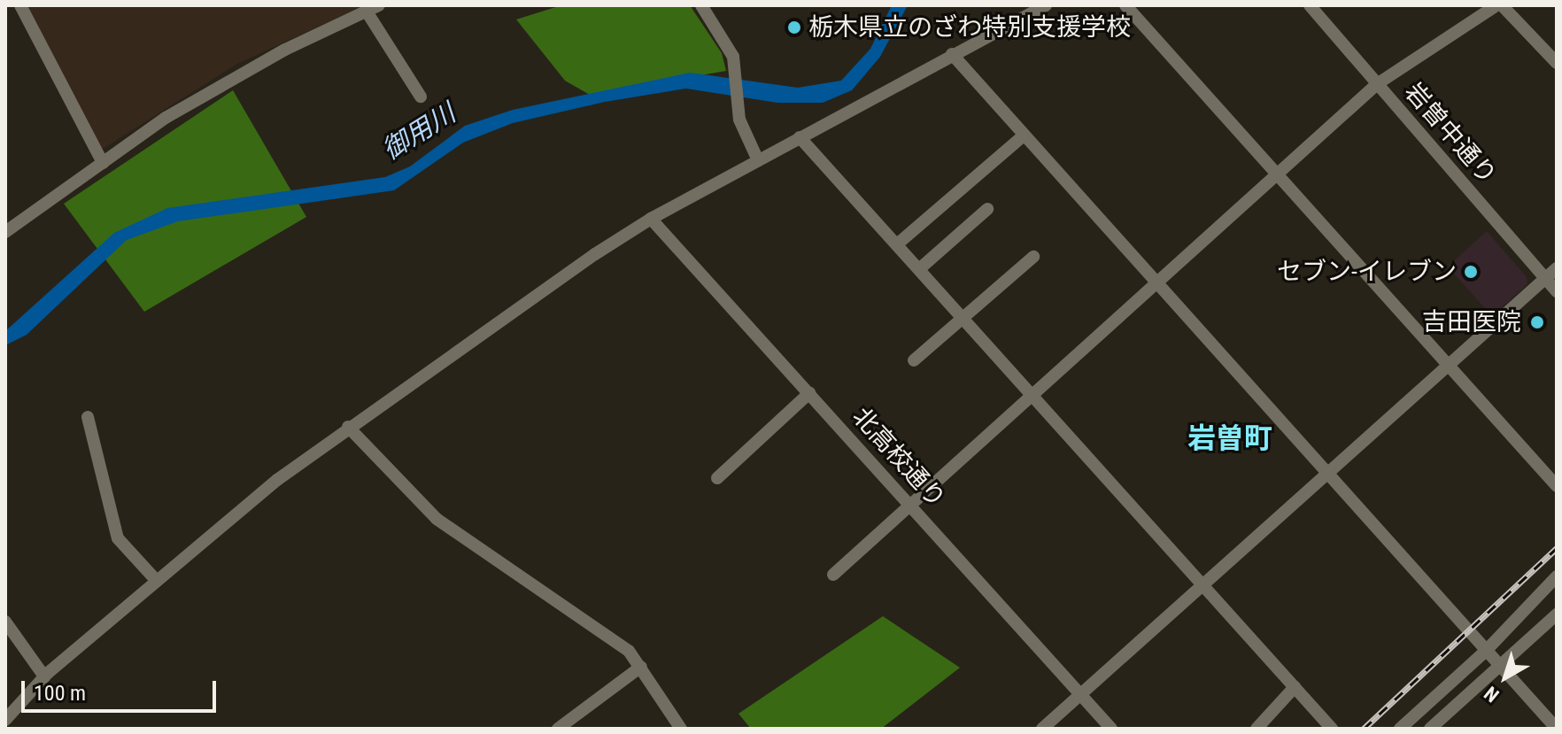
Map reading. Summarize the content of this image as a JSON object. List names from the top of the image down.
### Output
{
  "streets": {
    "street": ["岩曽中通り", "北高校通り"]
  },
  "districts": ["岩曽町"],
  "water": ["御用川"],
  "places": ["栃木県立のざわ特別支援学校", "セブン-イレブン", "吉田医院"],
  "scale_bar": "100 m",
  "north": "bottom left"
}
